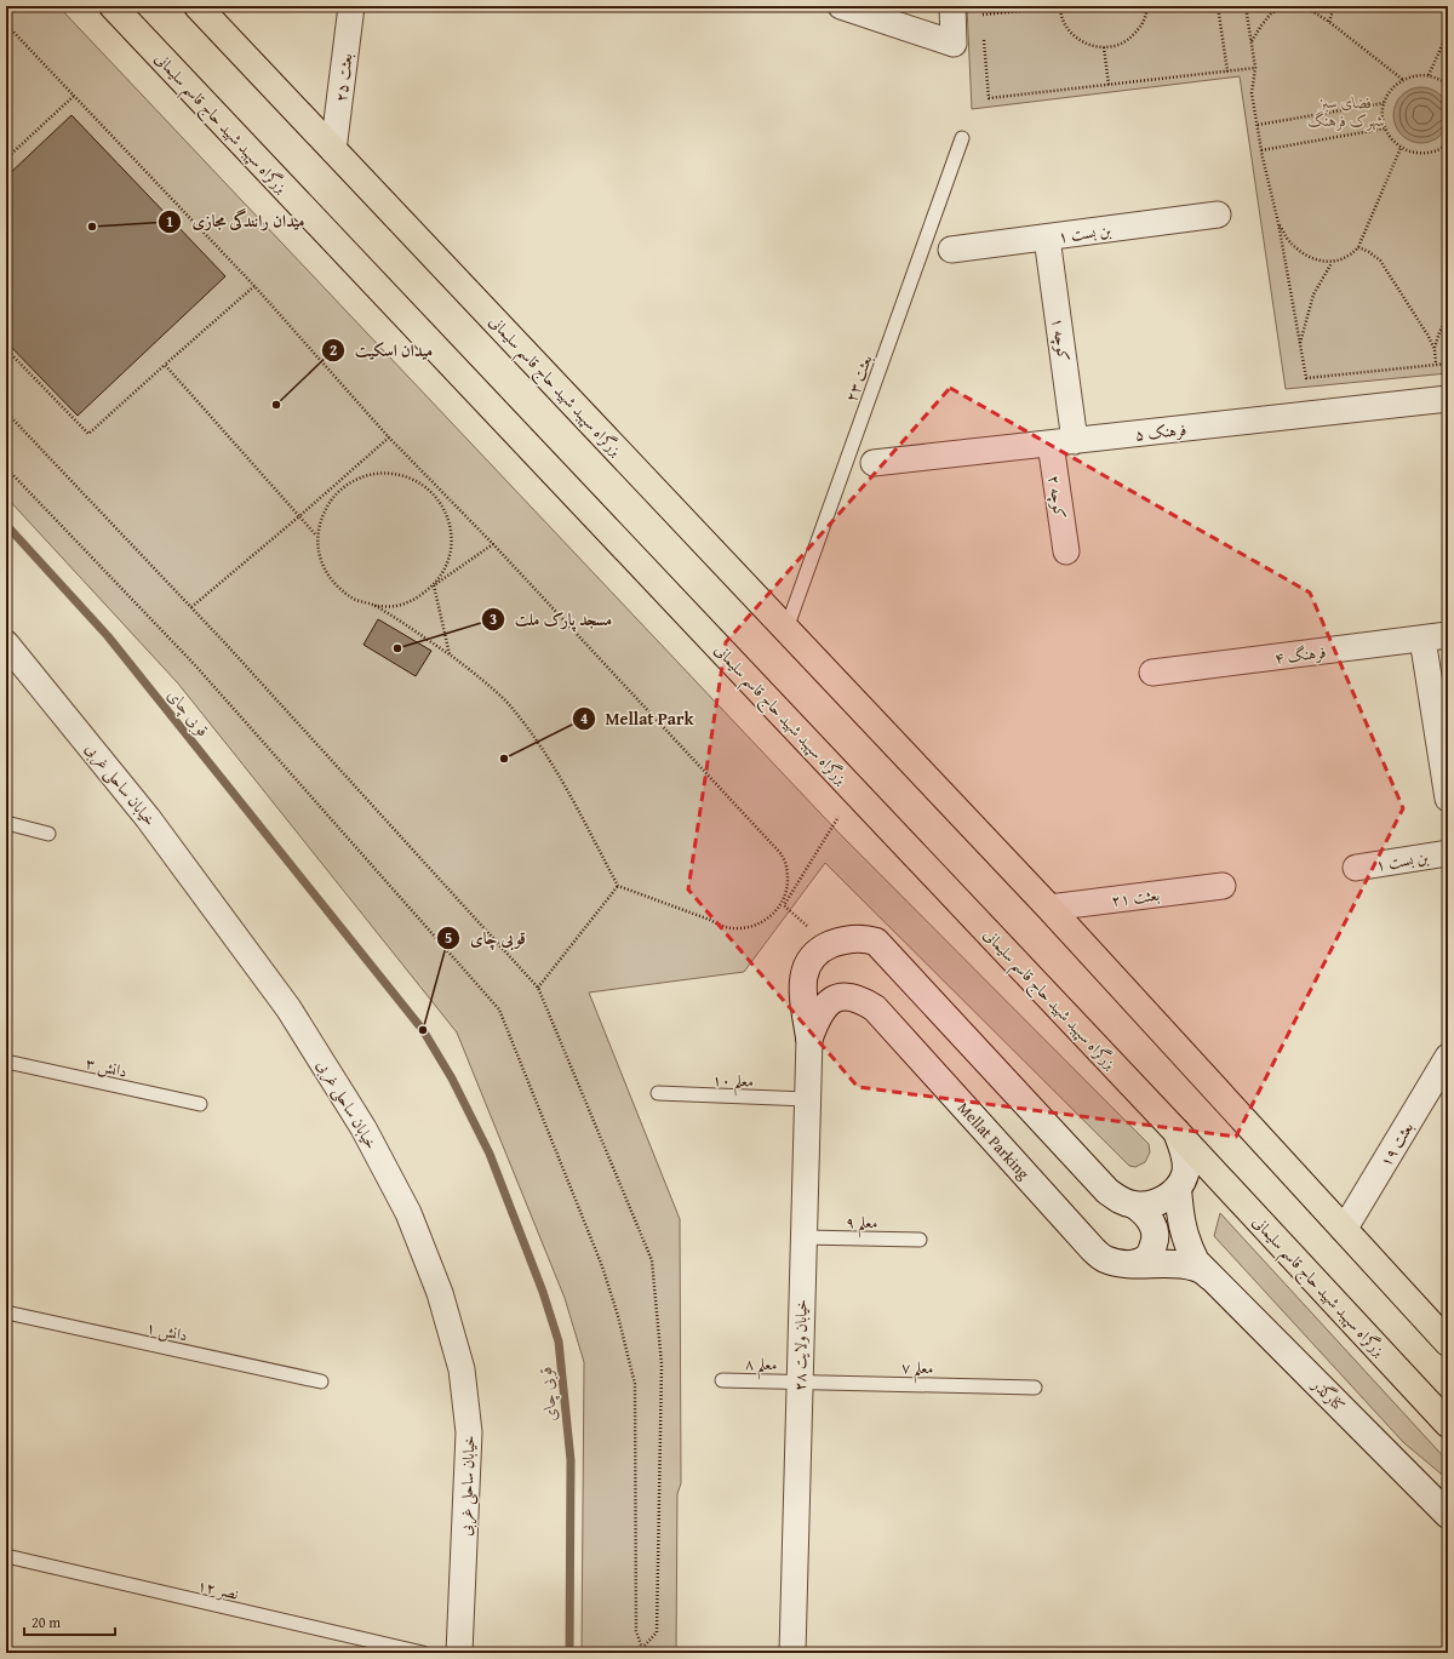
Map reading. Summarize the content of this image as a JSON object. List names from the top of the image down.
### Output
{
  "streets": {
    "highway": ["بزرگراه سپهبد شهید حاج قاسم سلیمانی"],
    "street": [
      "بعثت ۲۵",
      "بن بست ۱",
      "کوچه ۱",
      "فرهنک ۵",
      "کوچه ۲",
      "فرهنگ ۴",
      "خیابان ساحلی غربی",
      "بعثت ۲۱",
      "Mellat Parking",
      "بعثت ۱۹",
      "خیابان ولایت ۲۸",
      "کنارگذر"
    ],
    "lane": [
      "بعثت ۲۳",
      "دانش ۳",
      "معلم ۱۰",
      "معلم ۹",
      "دانش ۱",
      "معلم ۸",
      "معلم ۷",
      "نصر ۱۲"
    ]
  },
  "crossings": [
    ["بعثت ۲۵", "بزرگراه سپهبد شهید حاج قاسم سلیمانی"],
    ["بزرگراه سپهبد شهید حاج قاسم سلیمانی", "بعثت ۲۳"],
    ["بزرگراه سپهبد شهید حاج قاسم سلیمانی", "بعثت ۲۱"],
    ["بزرگراه سپهبد شهید حاج قاسم سلیمانی", "بعثت ۱۹"],
    ["بن بست ۱", "کوچه ۱"],
    ["کوچه ۱", "فرهنک ۵"],
    ["کوچه ۱", "کوچه ۲"],
    ["فرهنک ۵", "کوچه ۲"],
    ["معلم ۱۰", "خیابان ولایت ۲۸"],
    ["Mellat Parking", "خیابان ولایت ۲۸"],
    ["Mellat Parking", "کنارگذر"],
    ["معلم ۹", "خیابان ولایت ۲۸"],
    ["خیابان ولایت ۲۸", "معلم ۸"],
    ["خیابان ولایت ۲۸", "معلم ۷"],
    ["معلم ۸", "معلم ۷"]
  ],
  "water": ["قوبی چای"],
  "parks": ["فضای سبز شهرک فرهنگ"],
  "places": [
    "میدان رانندگی مجازی",
    "میدان اسکیت",
    "مسجد پارک ملت",
    "Mellat Park",
    "قوبی چای"
  ],
  "scale_bar": "20 m"
}
